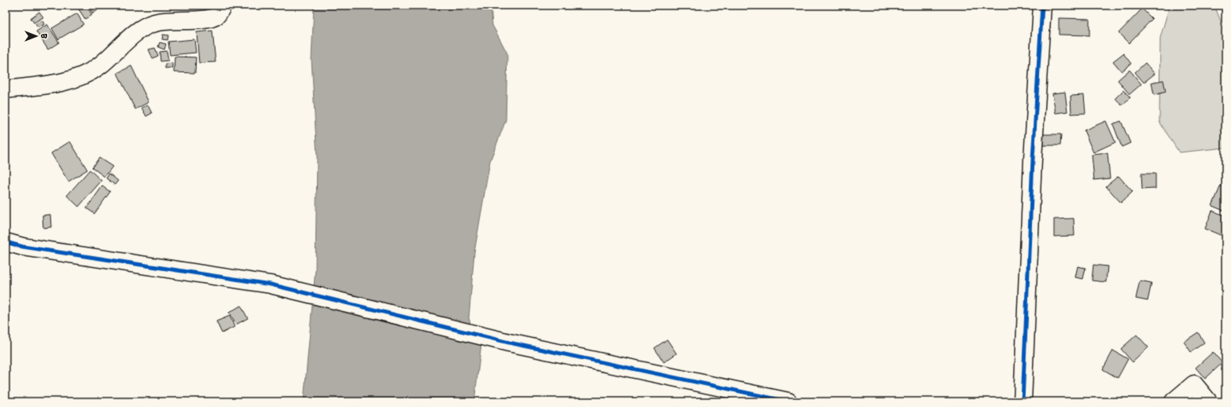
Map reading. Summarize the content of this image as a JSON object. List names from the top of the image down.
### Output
{
  "north": "right"
}
